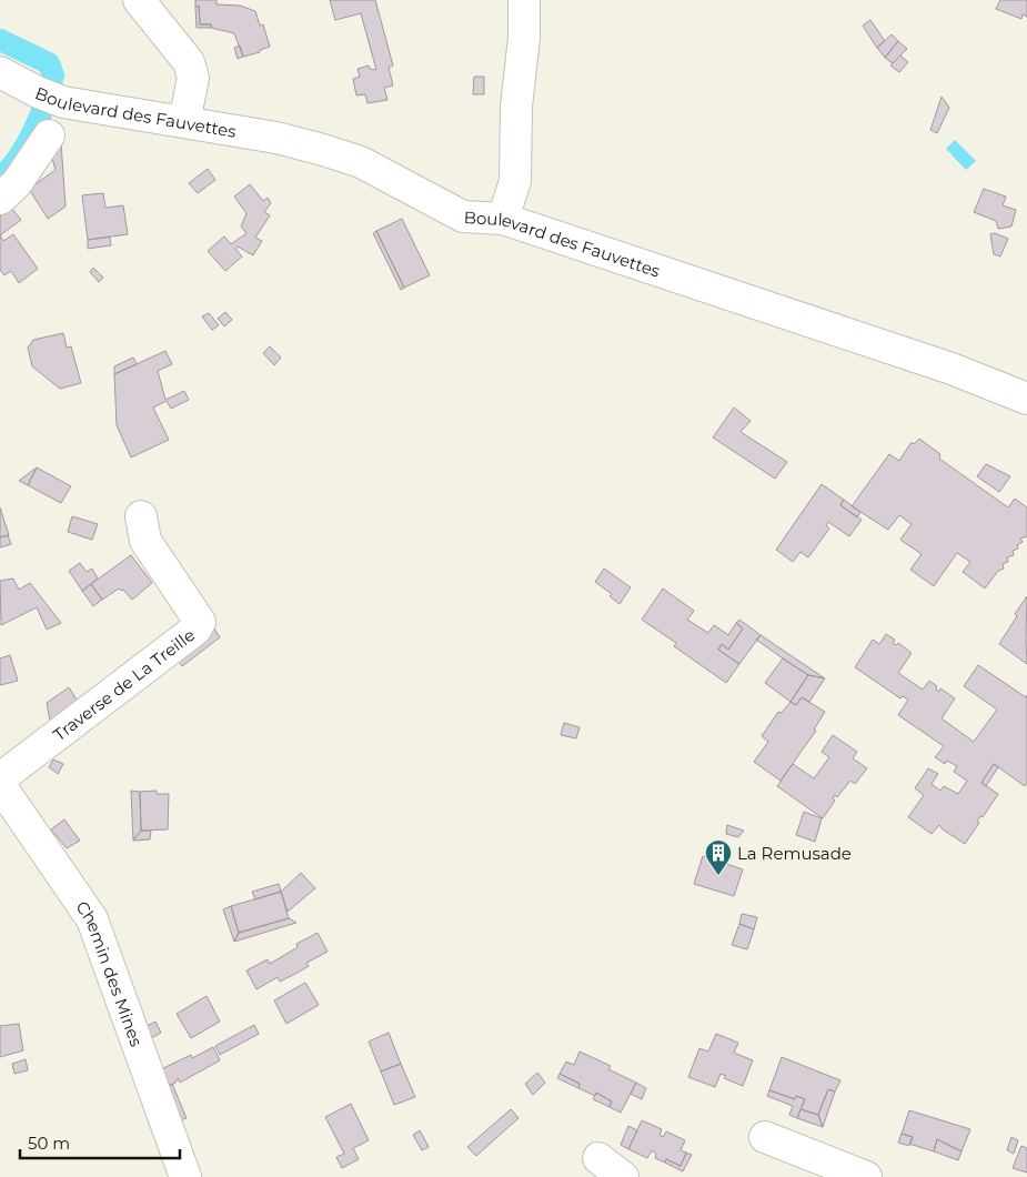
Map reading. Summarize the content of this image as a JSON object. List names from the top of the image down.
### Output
{
  "streets": {
    "street": ["Boulevard des Fauvettes", "Traverse de La Treille", "Chemin des Mines"]
  },
  "places": {
    "building": ["La Remusade"]
  },
  "scale_bar": "50 m"
}
